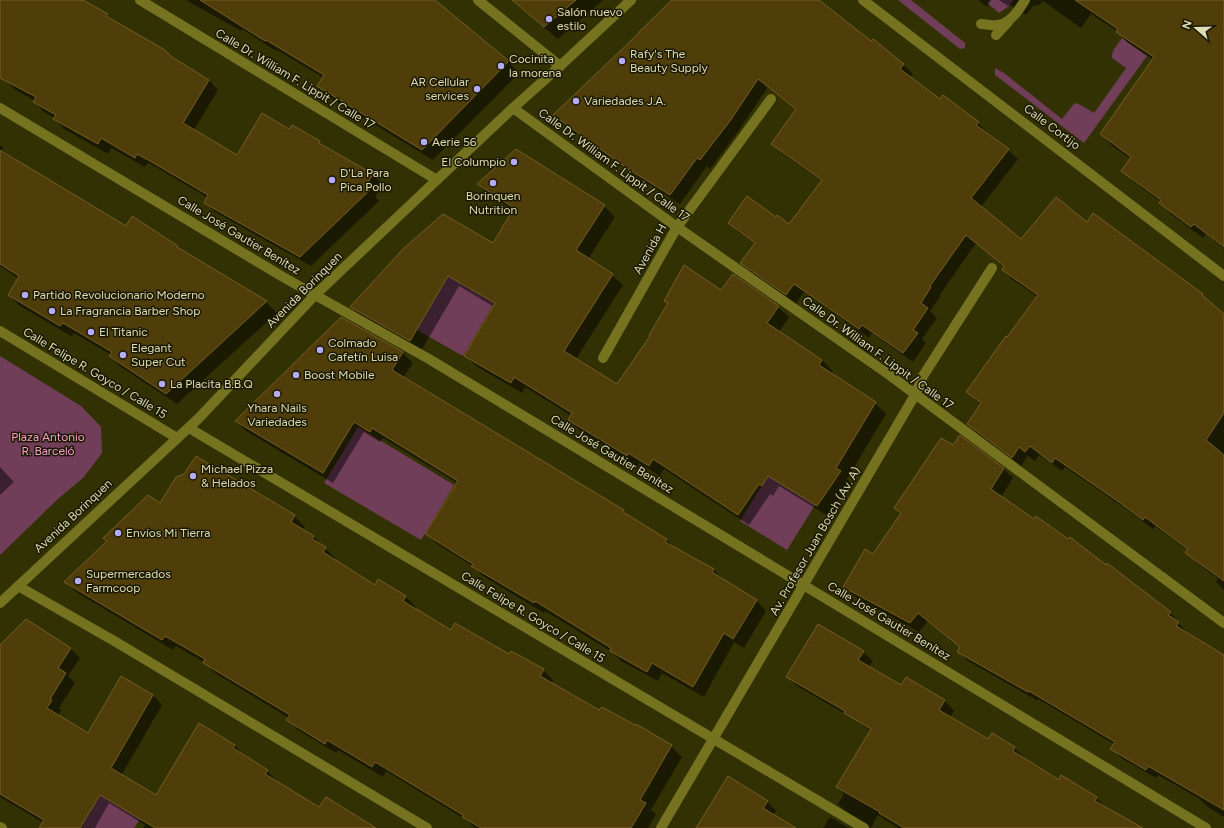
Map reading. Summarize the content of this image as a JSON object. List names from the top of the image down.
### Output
{
  "streets": {
    "street": [
      "Calle Dr. William F. Lippit / Calle 17",
      "Calle Cortijo",
      "Calle José Gautier Benítez",
      "Avenida H",
      "Avenida Borinquen",
      "Calle Felipe R. Goyco / Calle 15",
      "Av. Profesor Juan Bosch (Av. A)"
    ]
  },
  "crossings": [
    ["Calle Dr. William F. Lippit / Calle 17", "Avenida H"],
    ["Calle Dr. William F. Lippit / Calle 17", "Avenida Borinquen"],
    ["Calle Dr. William F. Lippit / Calle 17", "Av. Profesor Juan Bosch (Av. A)"],
    ["Calle José Gautier Benítez", "Avenida Borinquen"],
    ["Calle José Gautier Benítez", "Av. Profesor Juan Bosch (Av. A)"],
    ["Avenida Borinquen", "Calle Felipe R. Goyco / Calle 15"],
    ["Calle Felipe R. Goyco / Calle 15", "Av. Profesor Juan Bosch (Av. A)"]
  ],
  "parks": ["Plaza Antonio R. Barceló"],
  "places": [
    "Salón nuevo estilo",
    "Rafy's The Beauty Supply",
    "Cocinita la morena",
    "AR Cellular services",
    "Variedades J.A.",
    "Aerie 56",
    "El Columpio",
    "D'La Para Pica Pollo",
    "Borinquen Nutrition",
    "Partido Revolucionario Moderno",
    "La Fragrancia Barber Shop",
    "El Titanic",
    "Colmado Cafetín Luisa",
    "Elegant Super Cut",
    "Boost Mobile",
    "La Placita B.B.Q",
    "Yhara Nails Variedades",
    "Michael Pizza & Helados",
    "Envíos Mi Tierra",
    "Supermercados Farmcoop"
  ],
  "north": "left"
}
